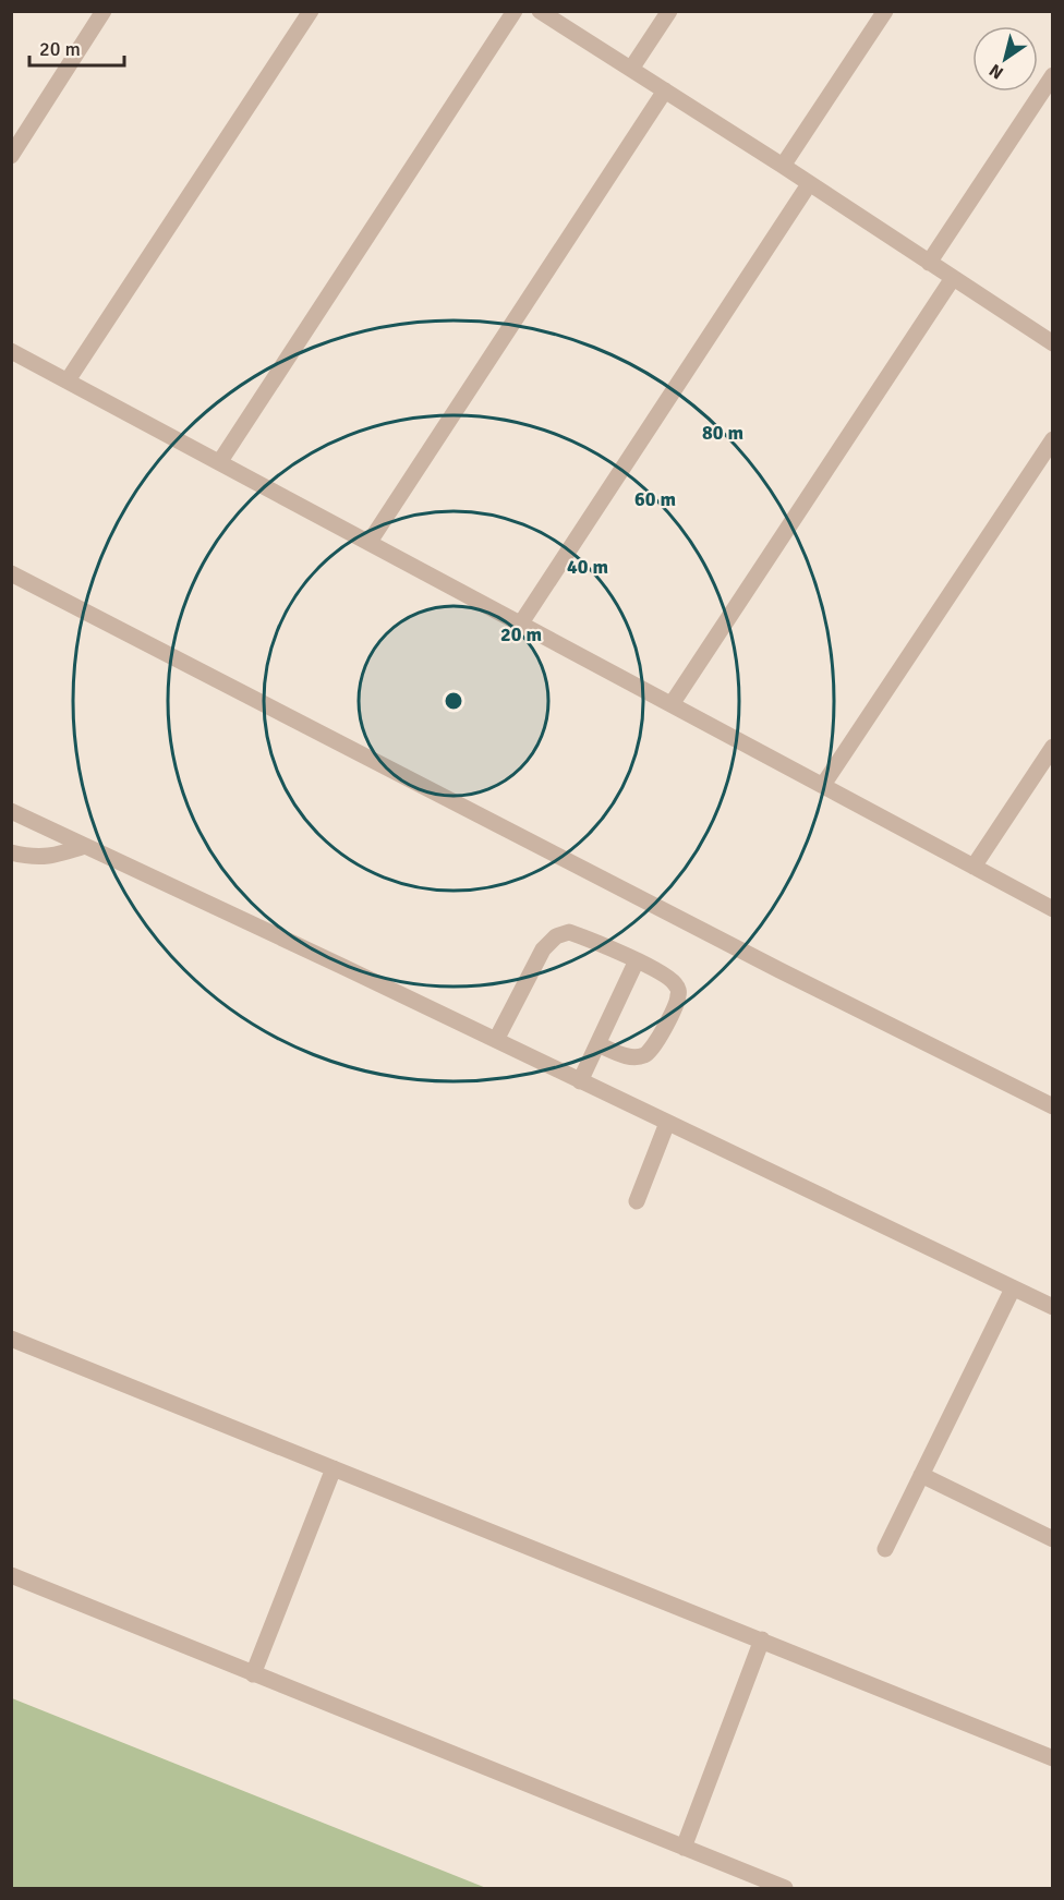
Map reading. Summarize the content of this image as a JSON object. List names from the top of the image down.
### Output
{
  "scale_bar": "20 m",
  "north": "bottom left",
  "rings": [
    "80 m",
    "60 m",
    "40 m",
    "20 m"
  ]
}
